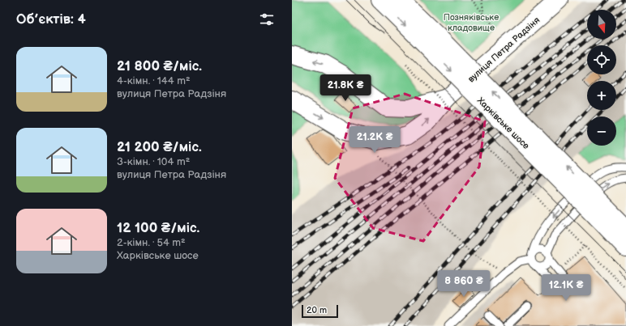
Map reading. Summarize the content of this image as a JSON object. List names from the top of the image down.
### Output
{
  "streets": {
    "main road": ["вулиця Петра Радзіня", "Харківське шосе"]
  },
  "parks": ["Позняківське кладовище"],
  "scale_bar": "20 m",
  "north": "bottom",
  "page": {
    "heading": "Об’єктів: 4",
    "map_buttons": ["+", "−"],
    "list": [
      {
        "name": "21 800 ₴/міс.",
        "note": "4-кімн. · 144 m² · вулиця Петра Радзіня"
      },
      {
        "name": "21 200 ₴/міс.",
        "note": "3-кімн. · 104 m² · вулиця Петра Радзіня"
      },
      {
        "name": "12 100 ₴/міс.",
        "note": "2-кімн. · 54 m² · Харківське шосе"
      }
    ],
    "price": [
      "21.8K ₴",
      "21.2K ₴",
      "8 860 ₴",
      "12.1K ₴"
    ],
    "scale": "20 m"
  }
}
